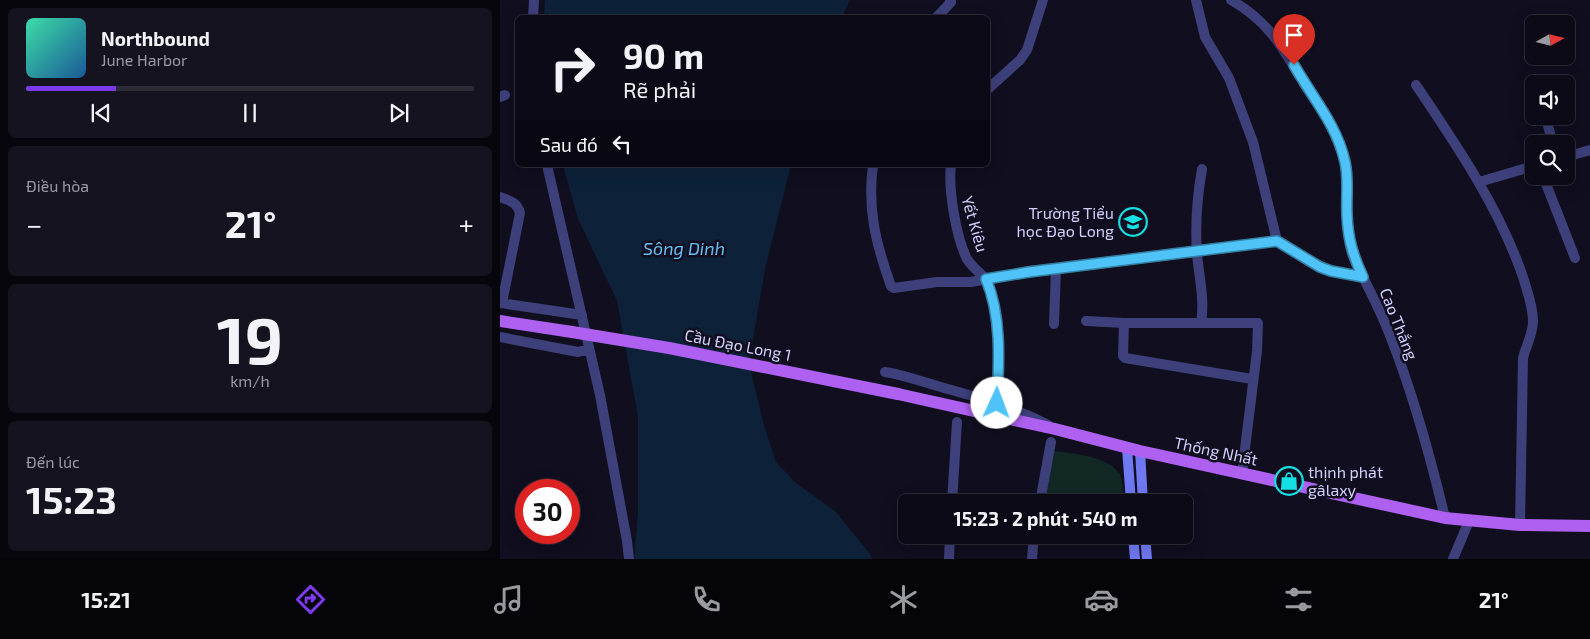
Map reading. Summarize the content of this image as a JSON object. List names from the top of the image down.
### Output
{
  "streets": {
    "main road": ["Cầu Đạo Long 1", "Thống Nhất"],
    "street": ["Yết Kiêu", "Cao Thắng"]
  },
  "crossings": [
    ["Cao Thắng", "Thống Nhất"],
    ["Cầu Đạo Long 1", "Thống Nhất"]
  ],
  "water": ["Sông Dinh"],
  "places": {
    "school or university": ["Trường Tiểu học Đạo Long"],
    "shop": ["thịnh phát gâlaxy"]
  },
  "north": "right",
  "page": {
    "turn": ["90 m", "Rẽ phải"],
    "song": ["Northbound", "June Harbor"],
    "then": "Sau đó",
    "tile": [
      "Điều hòa",
      ["19", "km/h"],
      ["Đến lúc", "15:23"]
    ],
    "heat": ["−", "21°", "+"],
    "limit": "30",
    "trip": "15:23 · 2 phút · 540 m",
    "tabs": ["15:21", "21°"]
  }
}
